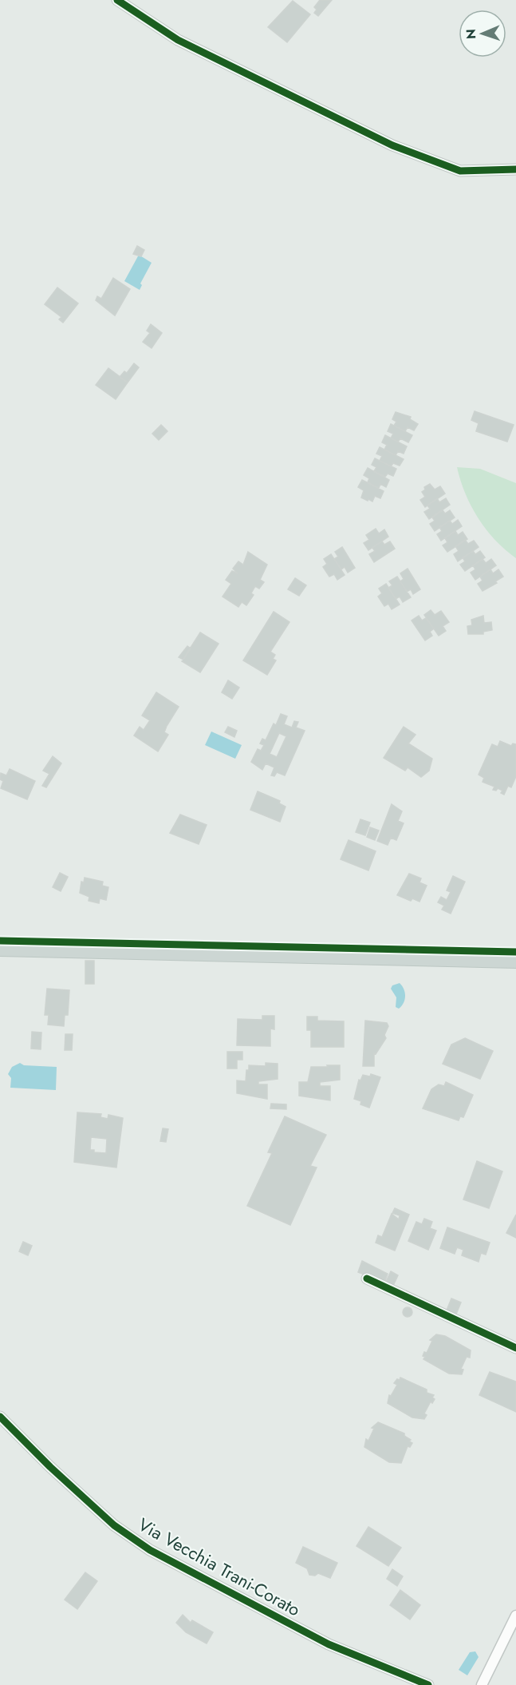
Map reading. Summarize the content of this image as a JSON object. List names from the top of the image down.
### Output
{
  "streets": {
    "street": ["Via Vecchia Trani-Corato"]
  },
  "north": "left"
}
